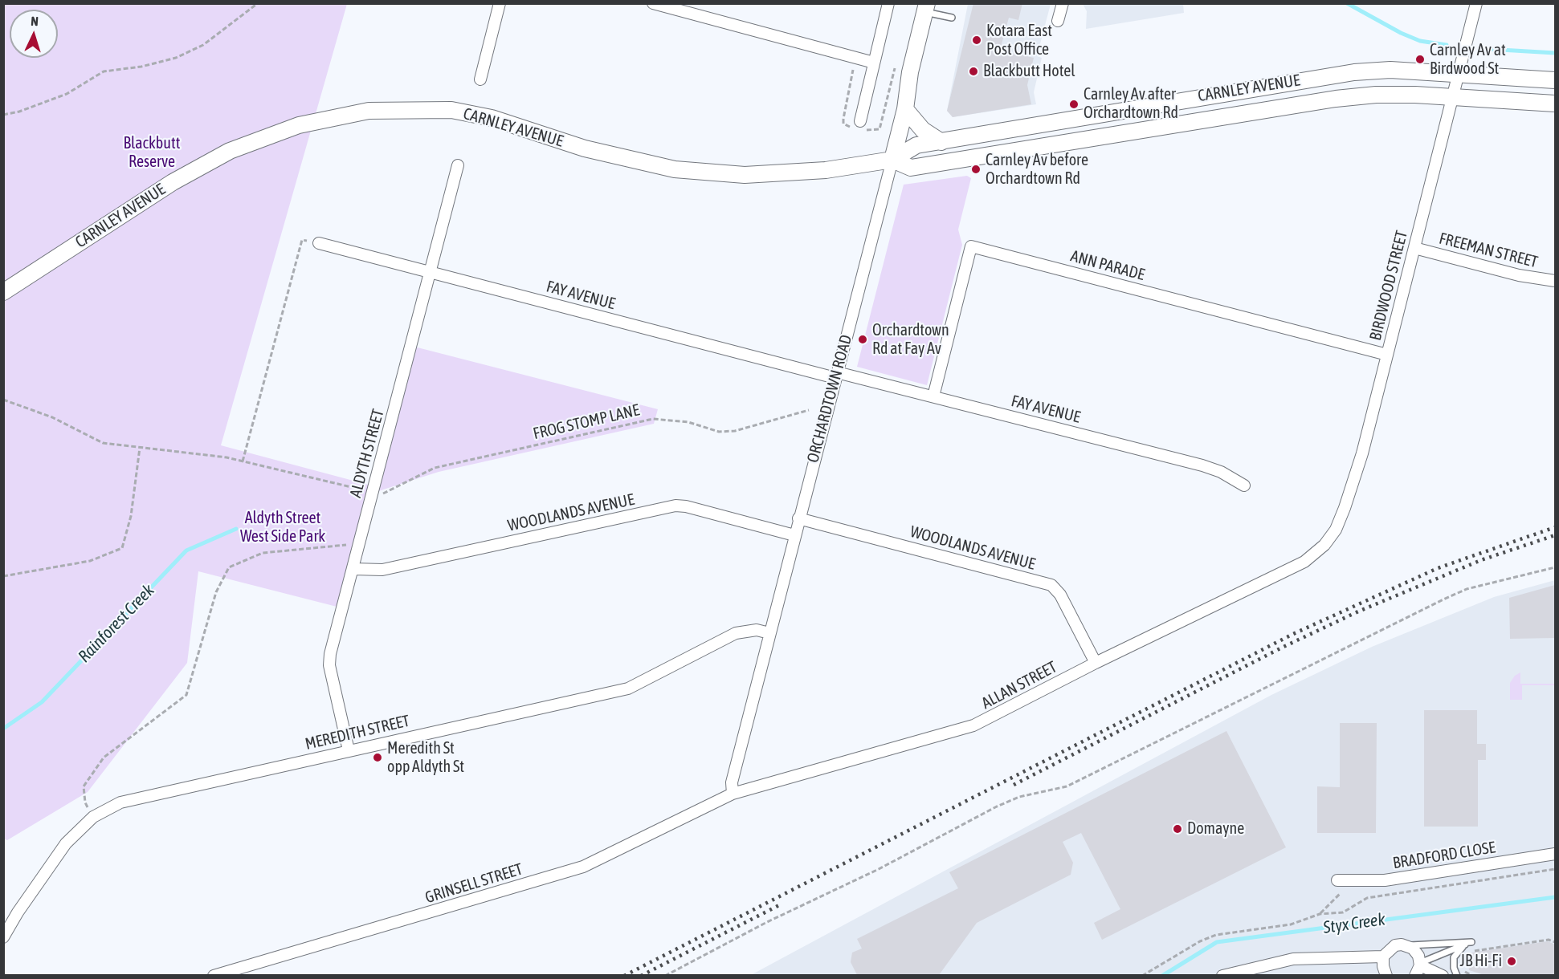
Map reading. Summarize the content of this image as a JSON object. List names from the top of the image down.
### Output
{
  "streets": {
    "main road": ["CARNLEY AVENUE", "ORCHARDTOWN ROAD"],
    "street": [
      "FREEMAN STREET",
      "ANN PARADE",
      "BIRDWOOD STREET",
      "FAY AVENUE",
      "ALDYTH STREET",
      "WOODLANDS AVENUE",
      "ALLAN STREET",
      "MEREDITH STREET",
      "BRADFORD CLOSE",
      "GRINSELL STREET"
    ],
    "path": ["FROG STOMP LANE"]
  },
  "crossings": [
    ["CARNLEY AVENUE", "BIRDWOOD STREET"],
    ["CARNLEY AVENUE", "ORCHARDTOWN ROAD"],
    ["FREEMAN STREET", "BIRDWOOD STREET"],
    ["ANN PARADE", "BIRDWOOD STREET"],
    ["ANN PARADE", "FAY AVENUE"],
    ["BIRDWOOD STREET", "ALLAN STREET"],
    ["FAY AVENUE", "ORCHARDTOWN ROAD"],
    ["FAY AVENUE", "ALDYTH STREET"],
    ["ORCHARDTOWN ROAD", "WOODLANDS AVENUE"],
    ["ORCHARDTOWN ROAD", "ALLAN STREET"],
    ["ORCHARDTOWN ROAD", "MEREDITH STREET"],
    ["ORCHARDTOWN ROAD", "GRINSELL STREET"],
    ["FROG STOMP LANE", "ALDYTH STREET"],
    ["ALDYTH STREET", "WOODLANDS AVENUE"],
    ["ALDYTH STREET", "MEREDITH STREET"],
    ["WOODLANDS AVENUE", "ALLAN STREET"],
    ["ALLAN STREET", "GRINSELL STREET"]
  ],
  "water": ["Rainforest Creek", "Styx Creek"],
  "parks": ["Blackbutt Reserve", "Aldyth Street West Side Park"],
  "places": [
    "Kotara East Post Office",
    "Carnley Av at Birdwood St",
    "Blackbutt Hotel",
    "Carnley Av after Orchardtown Rd",
    "Carnley Av before Orchardtown Rd",
    "Orchardtown Rd at Fay Av",
    "Meredith St opp Aldyth St",
    "Domayne",
    "JB Hi-Fi"
  ],
  "north": "top"
}
